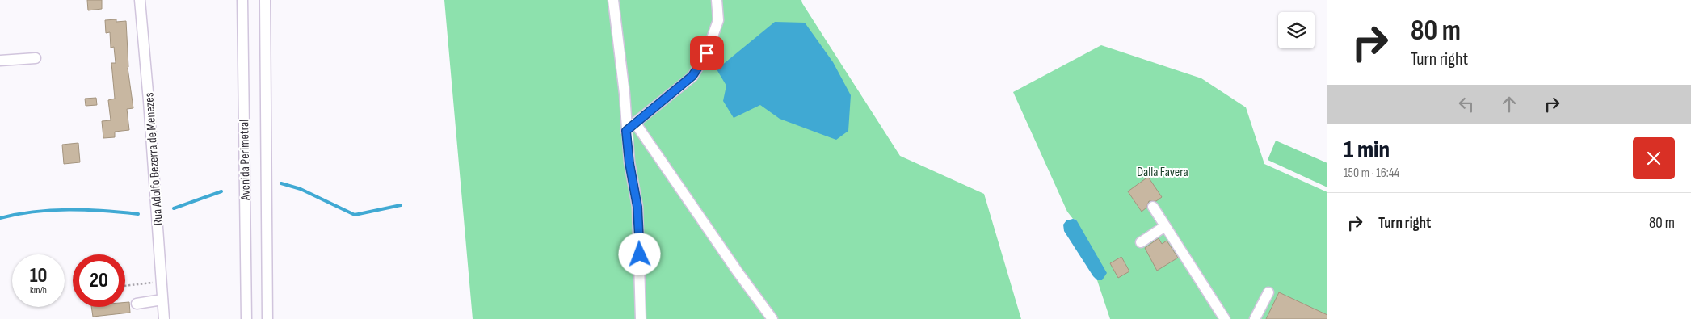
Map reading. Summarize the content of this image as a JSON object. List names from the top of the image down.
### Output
{
  "streets": {
    "street": ["Rua Adolfo Bezerra de Menezes", "Avenida Perimetral"]
  },
  "parks": ["Dalla Favera"],
  "page": {
    "turn": ["80 m", "Turn right"],
    "heading": ["1 min", "150 m · 16:44"],
    "list": [
      {
        "name": "Turn right",
        "value": "80 m"
      }
    ],
    "speed": "10 km/h",
    "limit": "20"
  }
}
